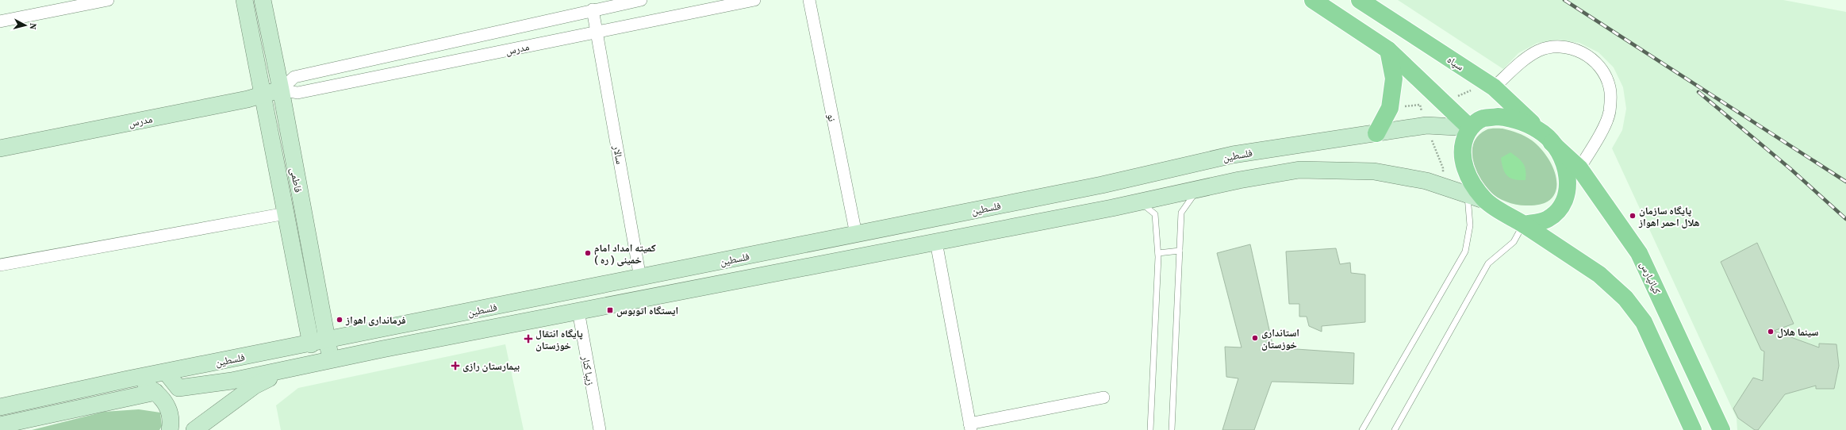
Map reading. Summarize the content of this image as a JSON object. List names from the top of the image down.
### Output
{
  "streets": {
    "main road": ["سپاه", "کیانپارس"],
    "street": [
      "مدرس",
      "نو",
      "سالار",
      "فلسطین",
      "فاطمی",
      "زیبا کنار"
    ]
  },
  "crossings": [
    ["مدرس", "سالار"],
    ["مدرس", "فاطمی"],
    ["سپاه", "فلسطین"],
    ["سپاه", "کیانپارس"],
    ["نو", "فلسطین"],
    ["سالار", "فلسطین"],
    ["فلسطین", "فاطمی"],
    ["فلسطین", "کیانپارس"],
    ["فلسطین", "زیبا کنار"]
  ],
  "places": {
    "other": [
      "پایگاه سازمان هلال احمر اهواز",
      "کمیته امداد امام خمینی ( ره )",
      "فرمانداری اهواز",
      "سینما هلال",
      "استانداری خوزستان"
    ],
    "transit": ["ایستگاه اتوبوس"],
    "health": ["پایگاه انتقال خوزستان", "بیمارستان رازی"]
  },
  "north": "right"
}
